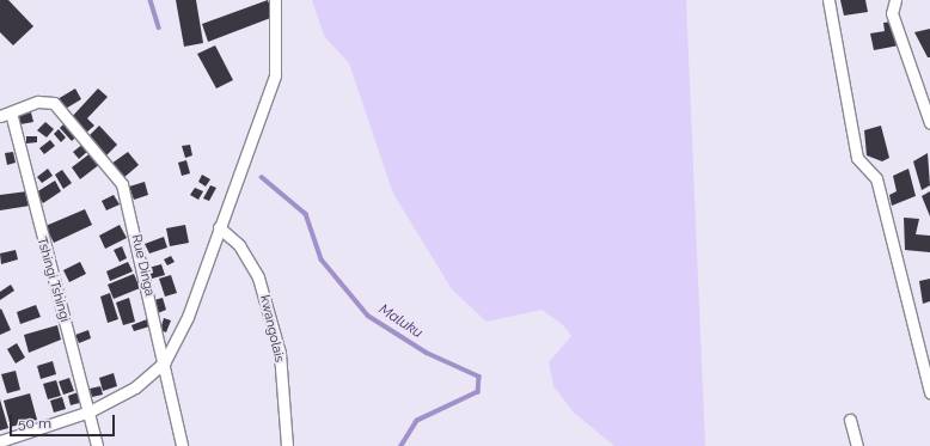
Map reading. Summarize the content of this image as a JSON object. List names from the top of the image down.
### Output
{
  "streets": {
    "street": ["Rue Dinga", "Tshingi Tshingi", "kwangolais"]
  },
  "crossings": [
    ["Rue Dinga", "Tshingi Tshingi"]
  ],
  "water": ["Maluku"],
  "scale_bar": "50 m"
}
